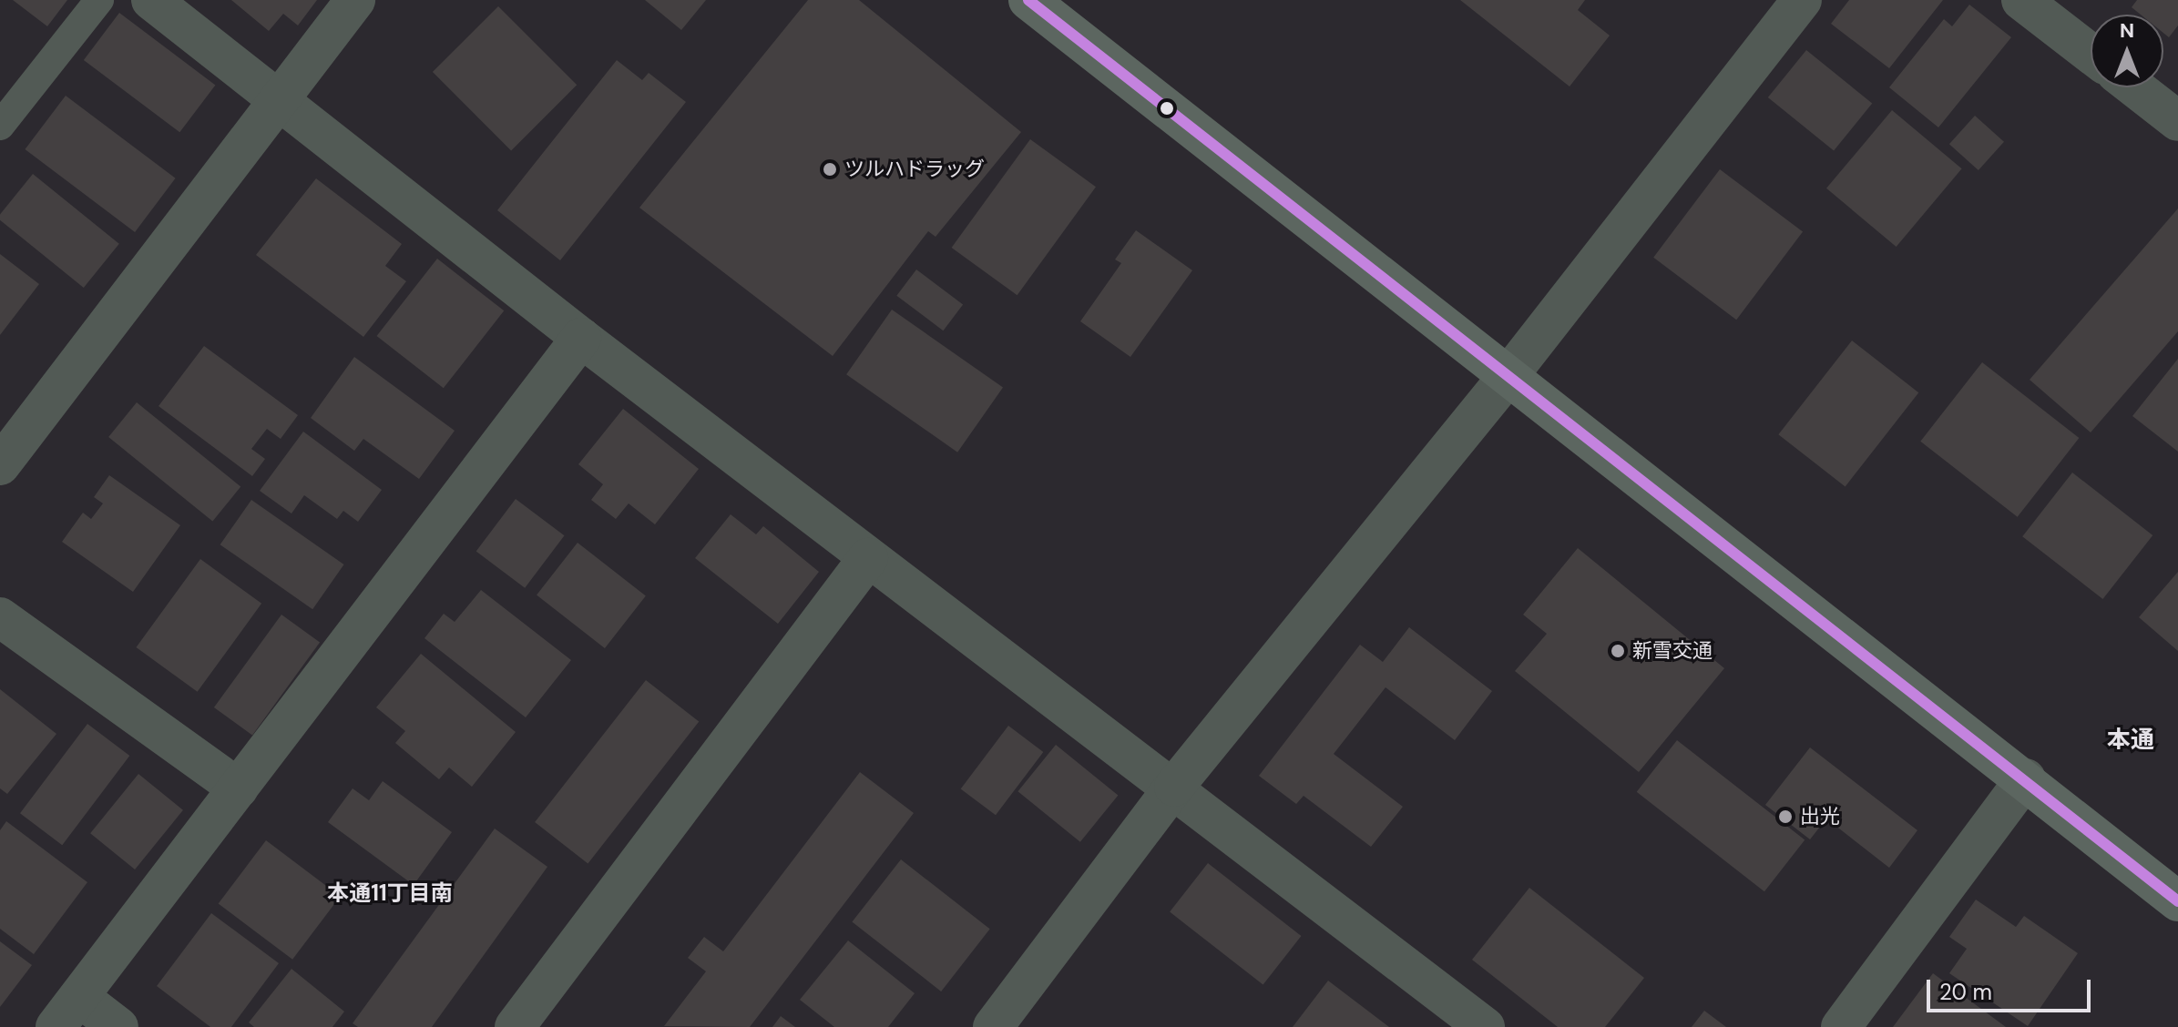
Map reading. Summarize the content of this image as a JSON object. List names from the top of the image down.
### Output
{
  "districts": ["本通", "本通11丁目南"],
  "places": ["ツルハドラッグ", "新雪交通", "出光"],
  "scale_bar": "20 m",
  "north": "top"
}
